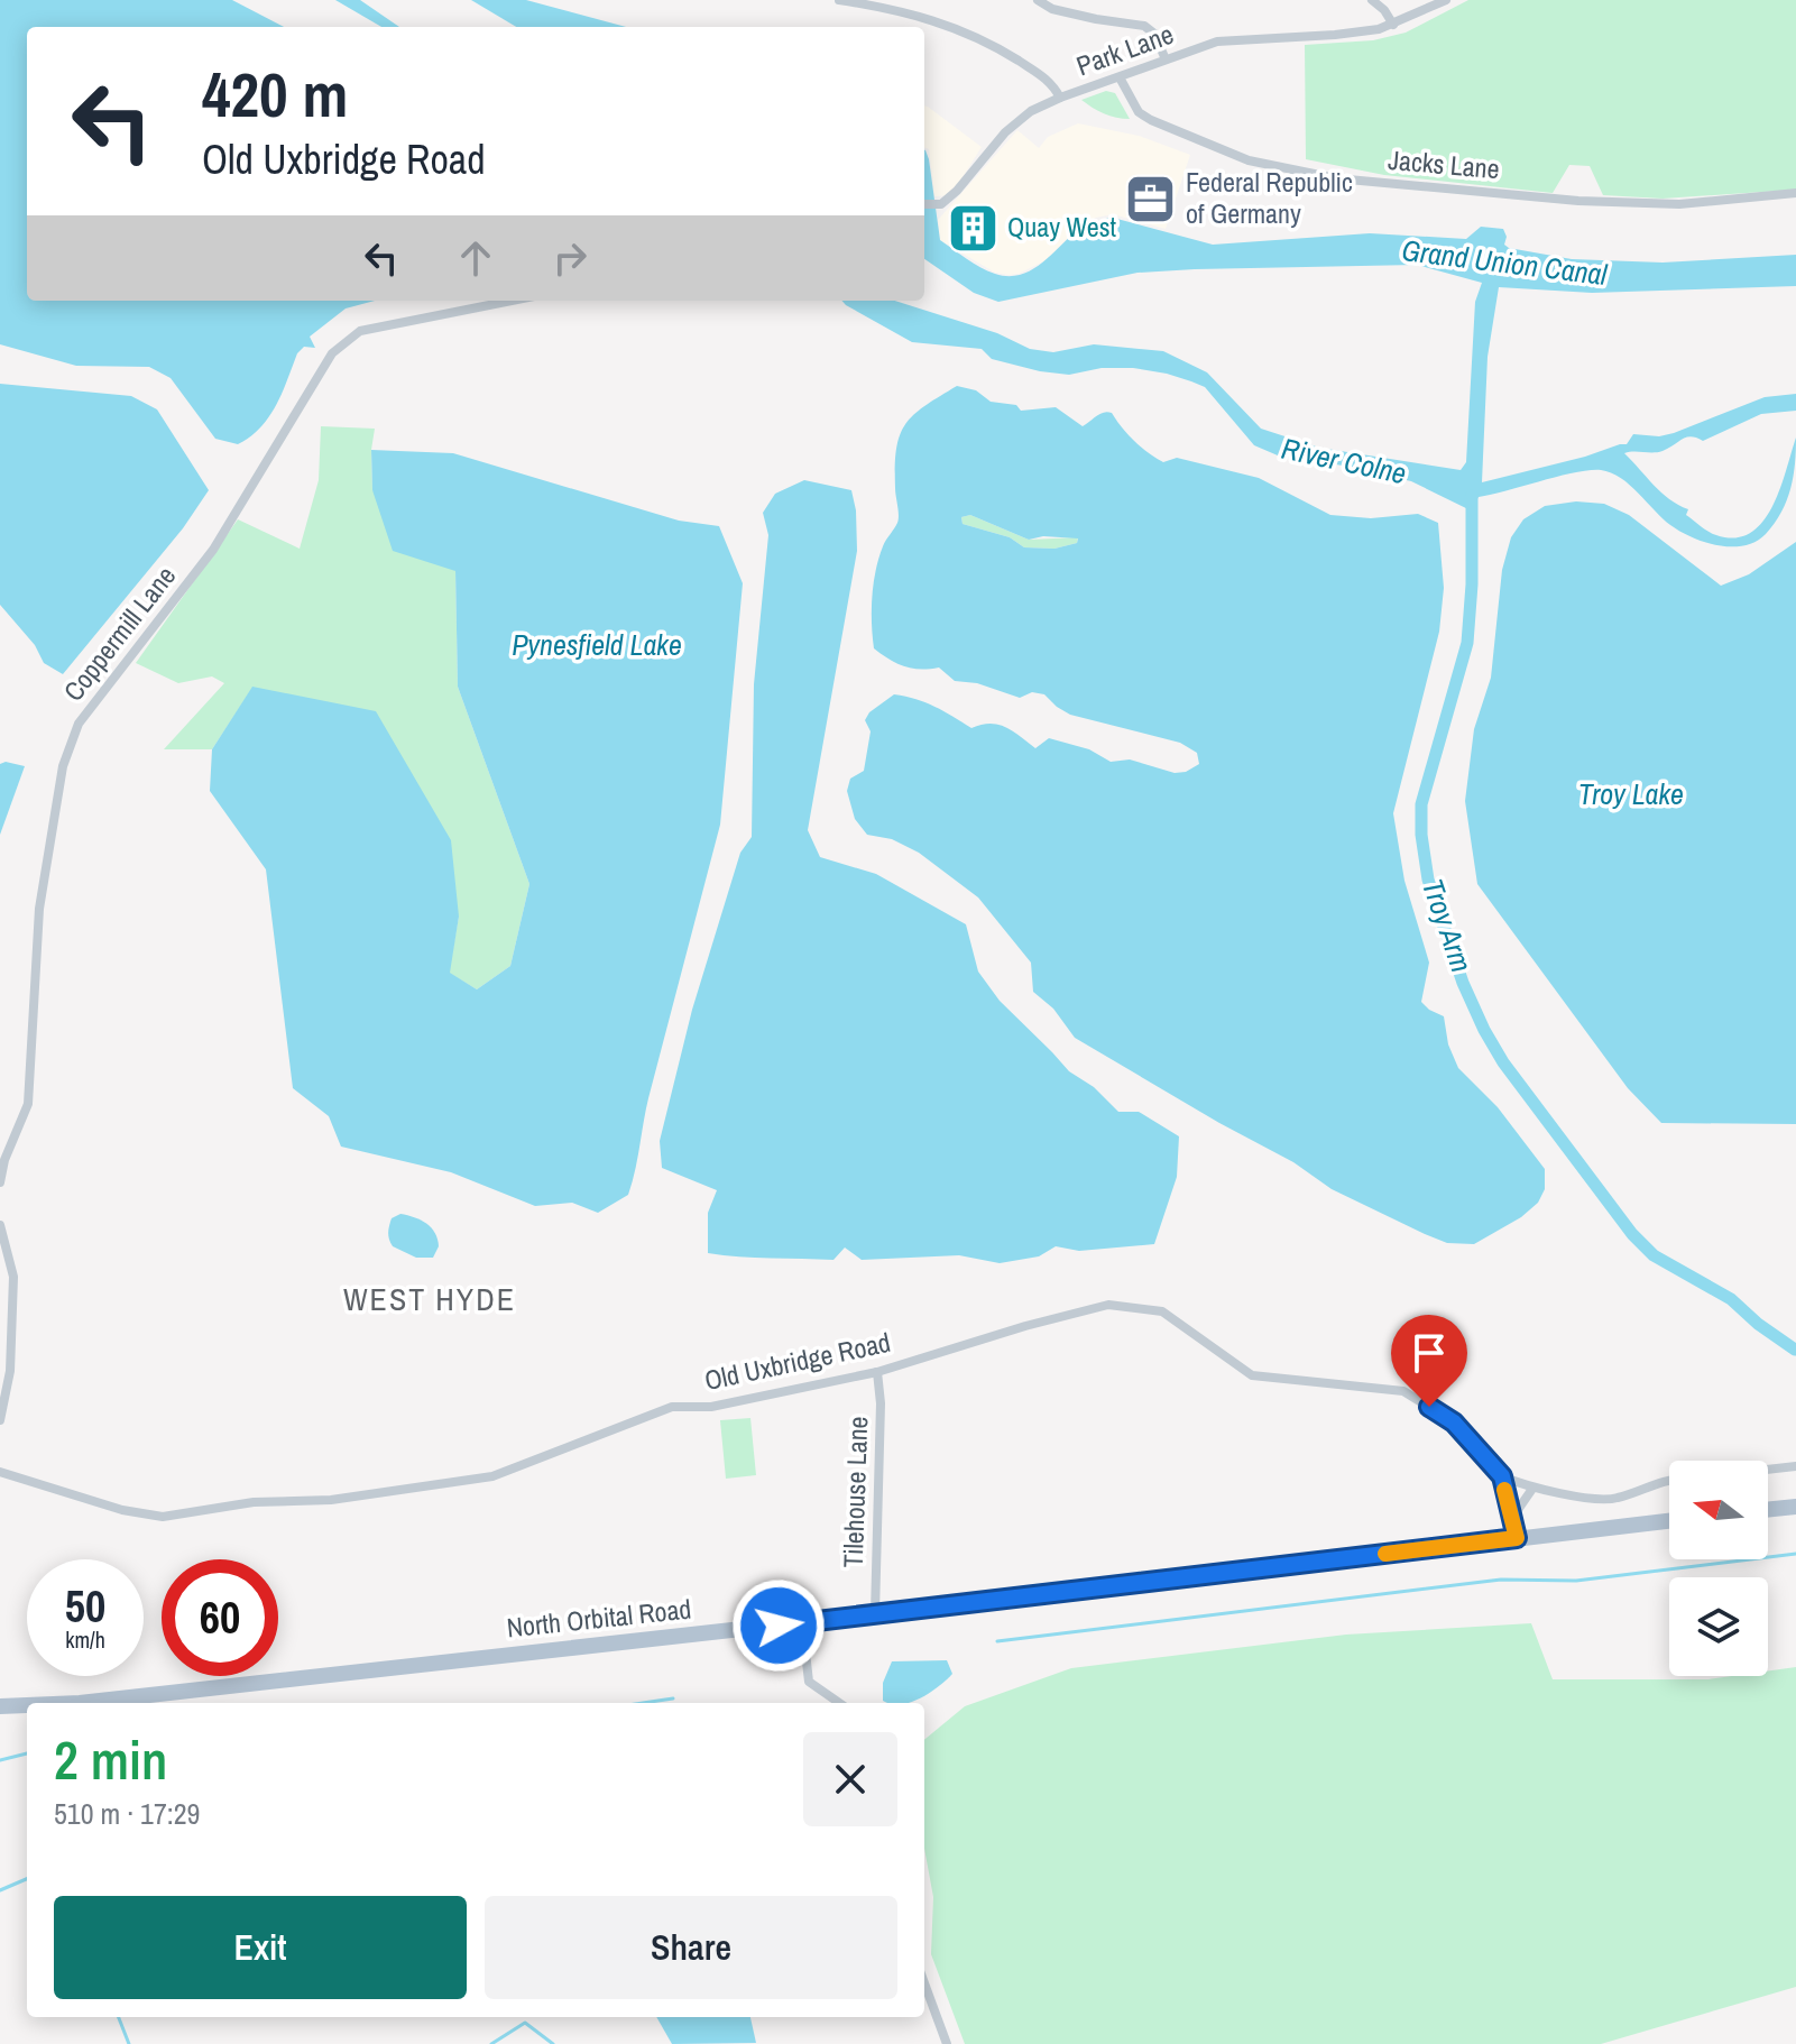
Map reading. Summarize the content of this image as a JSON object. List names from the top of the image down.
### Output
{
  "streets": {
    "main road": ["North Orbital Road"],
    "street": [
      "Park Lane",
      "Jacks Lane",
      "Coppermill Lane",
      "Old Uxbridge Road",
      "Tilehouse Lane"
    ]
  },
  "crossings": [
    ["Park Lane", "Jacks Lane"],
    ["Old Uxbridge Road", "Tilehouse Lane"],
    ["Old Uxbridge Road", "North Orbital Road"],
    ["Tilehouse Lane", "North Orbital Road"]
  ],
  "districts": ["WEST HYDE"],
  "water": [
    "Grand Union Canal",
    "River Colne",
    "Pynesfield Lake",
    "Troy Lake",
    "Troy Arm"
  ],
  "places": {
    "office": ["Federal Republic of Germany"],
    "building": ["Quay West"]
  },
  "north": "left",
  "page": {
    "turn": ["420 m", "Old Uxbridge Road"],
    "speed": "50 km/h",
    "limit": "60",
    "heading": ["2 min", "510 m · 17:29"],
    "buttons": ["Exit", "Share"]
  }
}
